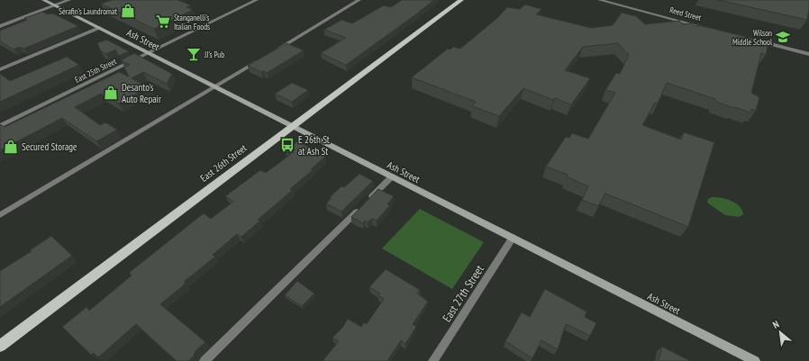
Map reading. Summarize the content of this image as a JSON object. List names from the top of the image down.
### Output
{
  "streets": {
    "main road": ["East 26th Street"],
    "street": [
      "Reed Street",
      "Ash Street",
      "East 25th Street",
      "East 27th Street"
    ]
  },
  "crossings": [
    ["Ash Street", "East 25th Street"],
    ["Ash Street", "East 26th Street"],
    ["Ash Street", "East 27th Street"]
  ],
  "places": {
    "shop": ["Serafin's Laundromat", "Desanto's Auto Repair", "Secured Storage"],
    "supermarket": ["Stanganelli's Italian Foods"],
    "school or university": ["Wilson Middle School"],
    "bar": ["JJ's Pub"],
    "bus stop": ["E 26th St at Ash St"]
  },
  "north": "top left"
}
